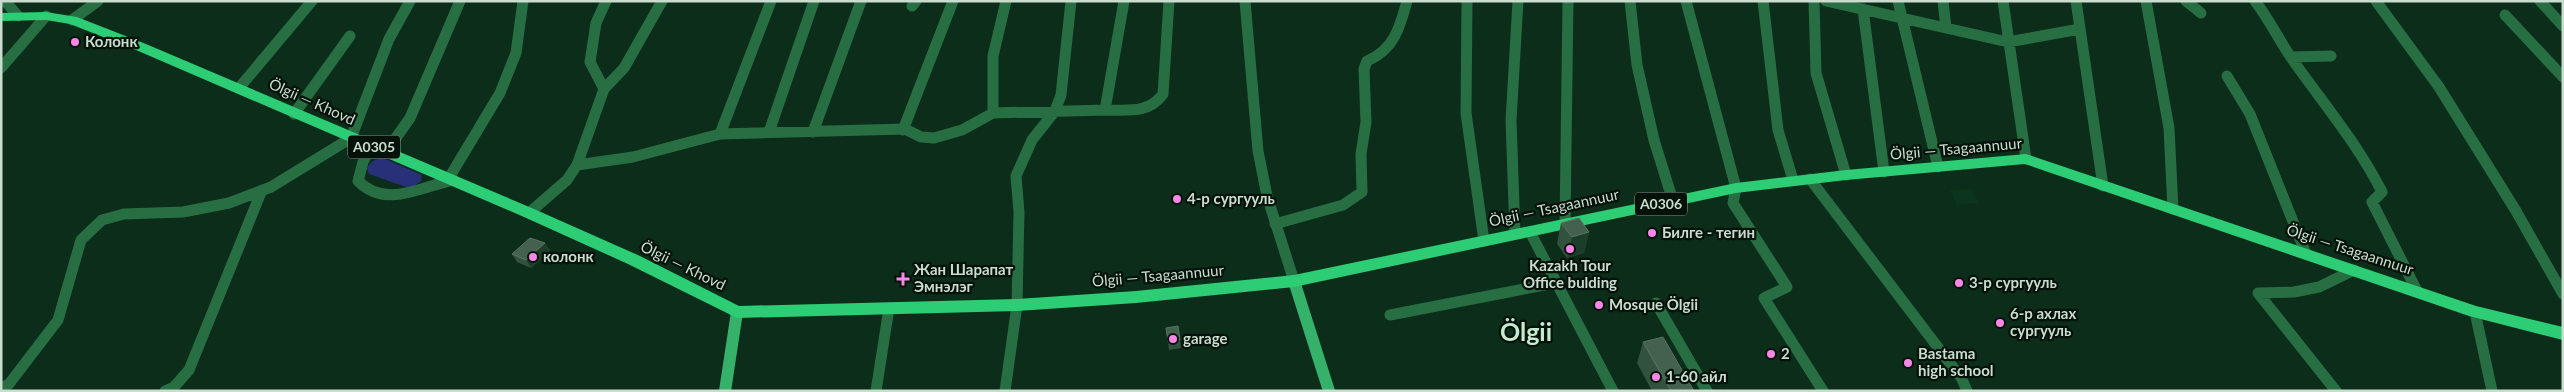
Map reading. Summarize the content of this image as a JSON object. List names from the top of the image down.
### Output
{
  "streets": {
    "highway": [
      "Ölgii — Khovd",
      "A0305",
      "Ölgii — Tsagaannuur",
      "A0306"
    ]
  },
  "crossings": [
    ["Ölgii — Khovd", "Ölgii — Tsagaannuur"]
  ],
  "districts": ["Ölgii"],
  "places": {
    "other": [
      "Колонк",
      "4-р сургууль",
      "Билге - тегин",
      "Kazakh Tour Office bulding",
      "колонк",
      "3-р сургууль",
      "Mosque Ölgii",
      "6-р ахлах сургууль",
      "garage",
      "2",
      "Bastama high school",
      "1-60 айл"
    ],
    "health": ["Жан Шарапат Эмнэлэг"]
  }
}
